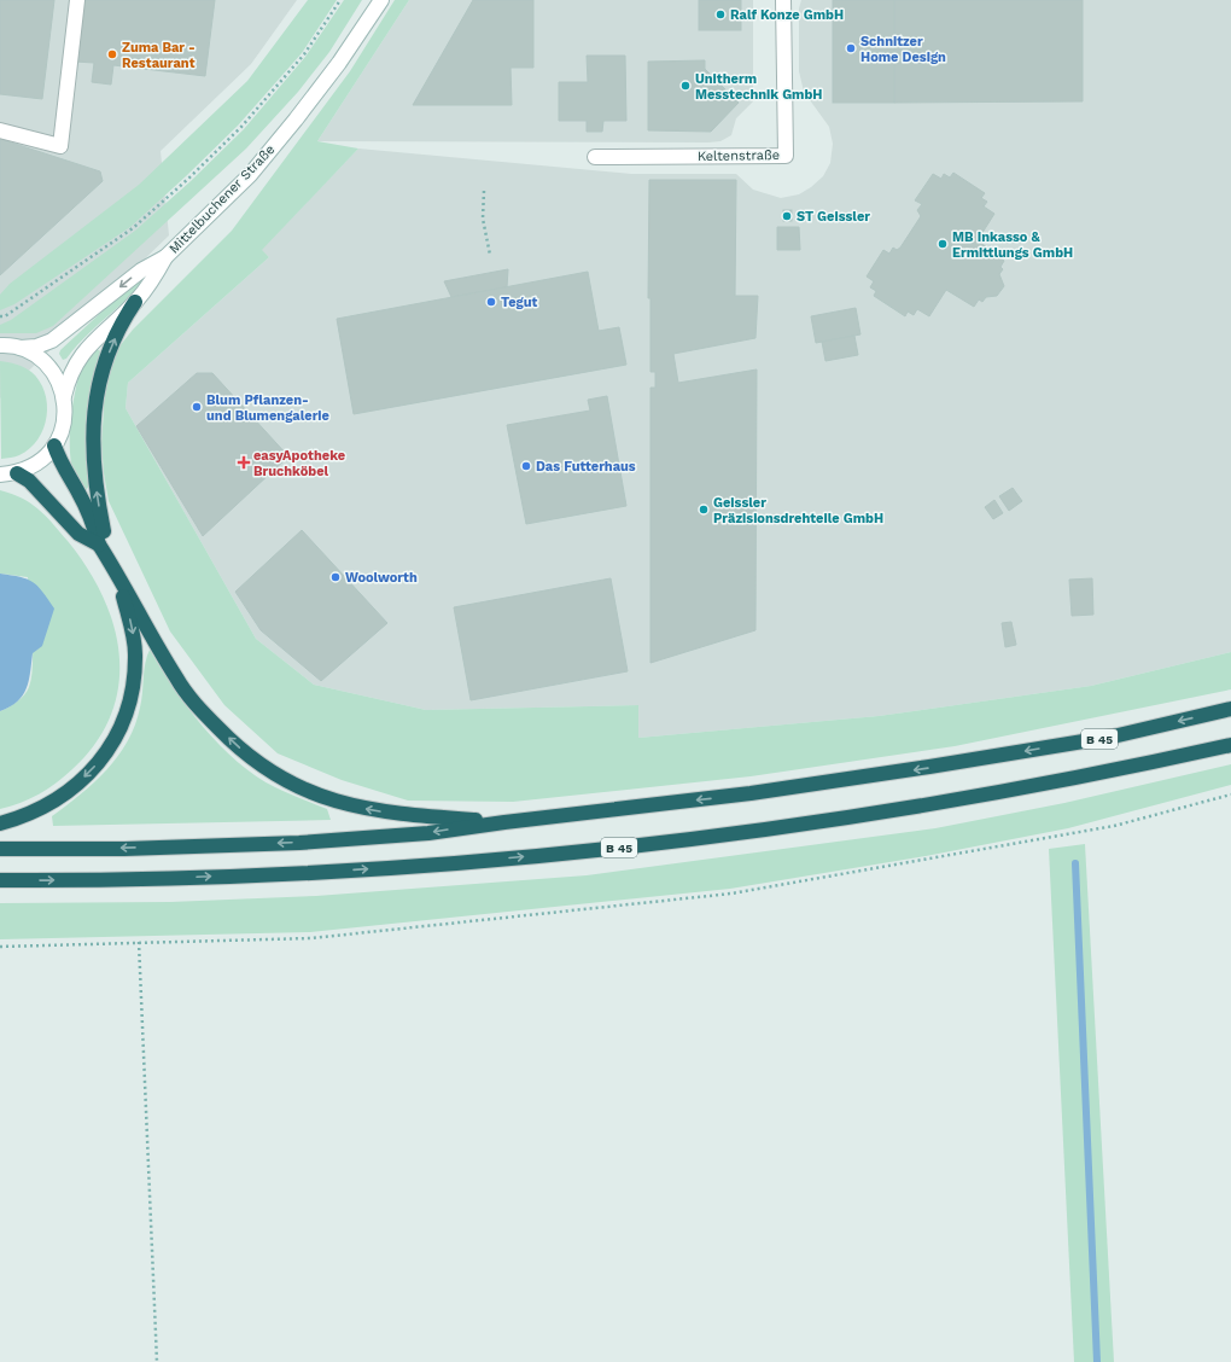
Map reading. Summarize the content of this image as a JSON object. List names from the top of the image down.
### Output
{
  "streets": {
    "highway": ["B 45"],
    "main road": ["Keltenstraße", "Mittelbuchener Straße"]
  },
  "places": {
    "other": [
      "Ralf Konze GmbH",
      "Schnitzer Home Design",
      "Zuma Bar - Restaurant",
      "Unitherm Messtechnik GmbH",
      "ST Geissler",
      "MB Inkasso & Ermittlungs GmbH",
      "Tegut",
      "Blum Pflanzen- und Blumengalerie",
      "Das Futterhaus",
      "Geissler Präzisionsdrehteile GmbH",
      "Woolworth"
    ],
    "health": ["easyApotheke Bruchköbel"]
  }
}
